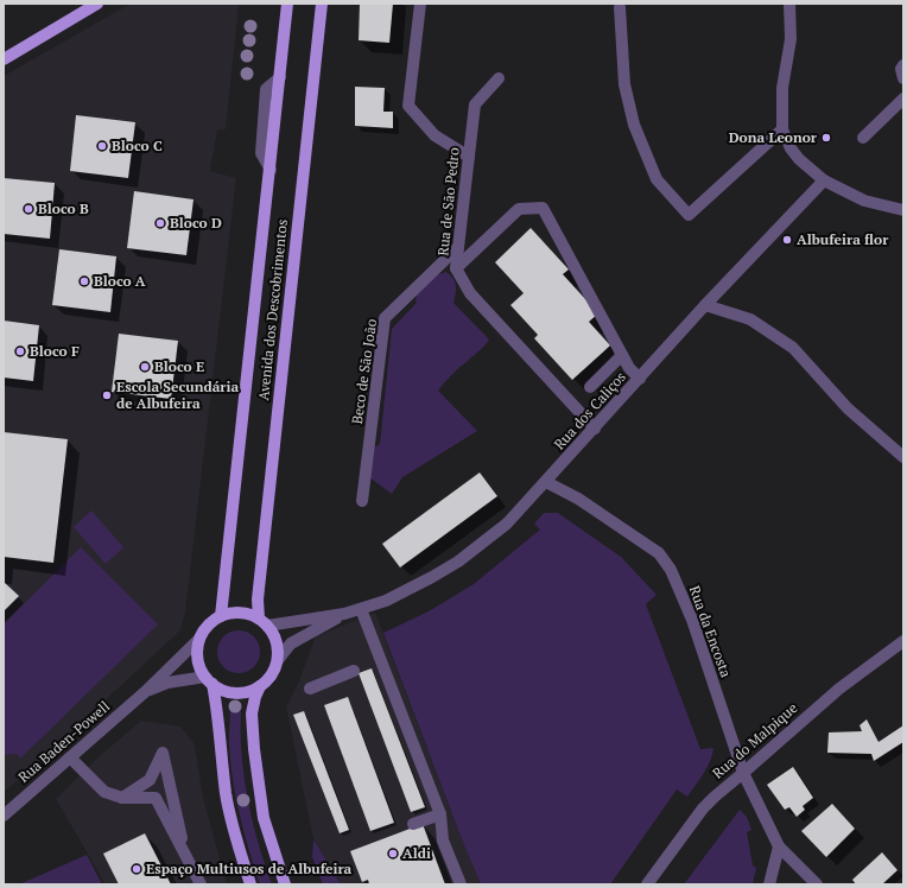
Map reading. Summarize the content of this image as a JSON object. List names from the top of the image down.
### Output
{
  "streets": {
    "main road": ["Avenida dos Descobrimentos"],
    "street": [
      "Rua de São Pedro",
      "Beco de São João",
      "Rua dos Caliços",
      "Rua da Encosta",
      "Rua do Malpique",
      "Rua Baden-Powell"
    ]
  },
  "crossings": [
    ["Rua de São Pedro", "Beco de São João"],
    ["Rua de São Pedro", "Rua dos Caliços"],
    ["Avenida dos Descobrimentos", "Rua dos Caliços"],
    ["Avenida dos Descobrimentos", "Rua Baden-Powell"],
    ["Rua dos Caliços", "Rua da Encosta"],
    ["Rua dos Caliços", "Rua Baden-Powell"],
    ["Rua da Encosta", "Rua do Malpique"]
  ],
  "places": [
    "Dona Leonor",
    "Bloco C",
    "Bloco B",
    "Bloco D",
    "Albufeira flor",
    "Bloco A",
    "Bloco F",
    "Bloco E",
    "Escola Secundária de Albufeira",
    "Aldi",
    "Espaço Multiusos de Albufeira"
  ]
}
